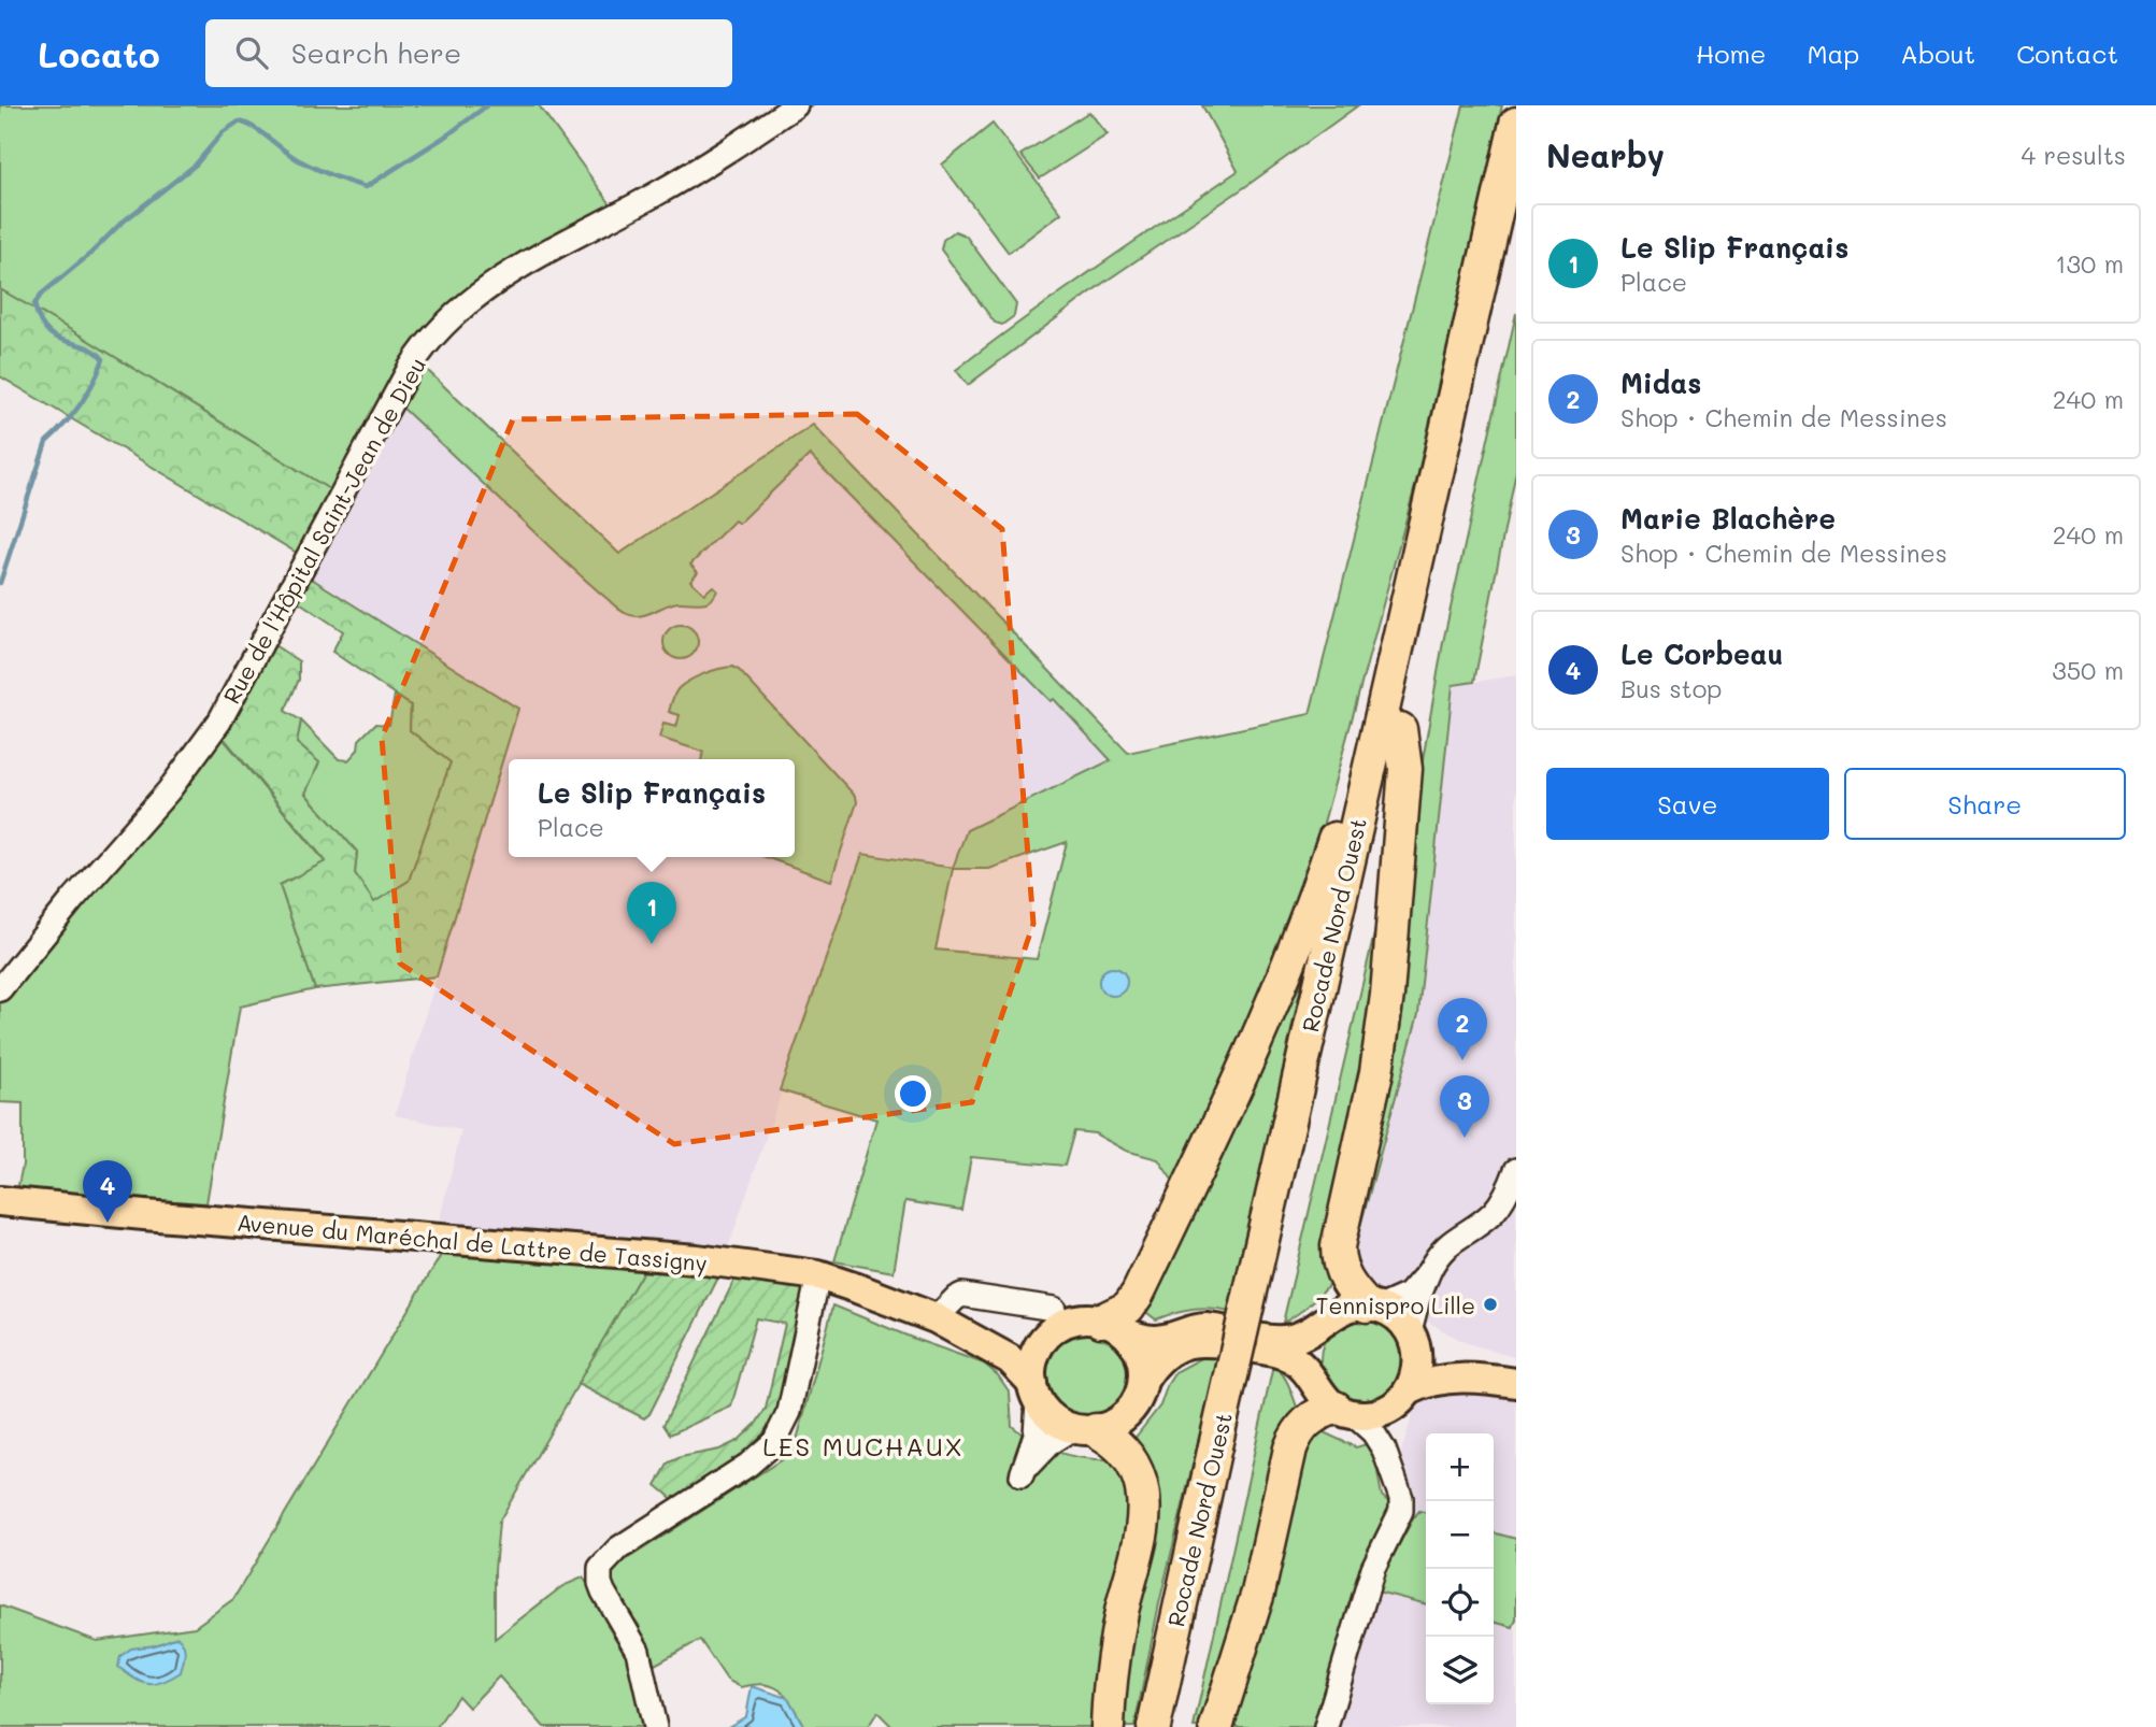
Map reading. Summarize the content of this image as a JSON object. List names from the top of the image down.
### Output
{
  "streets": {
    "highway": ["Rocade Nord Ouest"],
    "main road": ["Avenue du Maréchal de Lattre de Tassigny"],
    "street": ["Rue de l'Hôpital Saint-Jean de Dieu"]
  },
  "districts": ["LES MUCHAUX"],
  "places": ["Tennispro Lille"],
  "page": {
    "header": "Locato",
    "search": "Search here",
    "nav": [
      "Home",
      "Map",
      "About",
      "Contact"
    ],
    "heading": ["Nearby", "4 results"],
    "list": [
      {
        "mark": "1",
        "name": "Le Slip Français",
        "note": "Place",
        "value": "130 m"
      },
      {
        "mark": "2",
        "name": "Midas",
        "note": "Shop · Chemin de Messines",
        "value": "240 m"
      },
      {
        "mark": "3",
        "name": "Marie Blachère",
        "note": "Shop · Chemin de Messines",
        "value": "240 m"
      },
      {
        "mark": "4",
        "name": "Le Corbeau",
        "note": "Bus stop",
        "value": "350 m"
      }
    ],
    "buttons": ["Save", "Share"],
    "popup": ["Le Slip Français", "Place"],
    "pins": [
      "1",
      "2",
      "3",
      "4"
    ],
    "map_buttons": ["+", "−"]
  }
}
